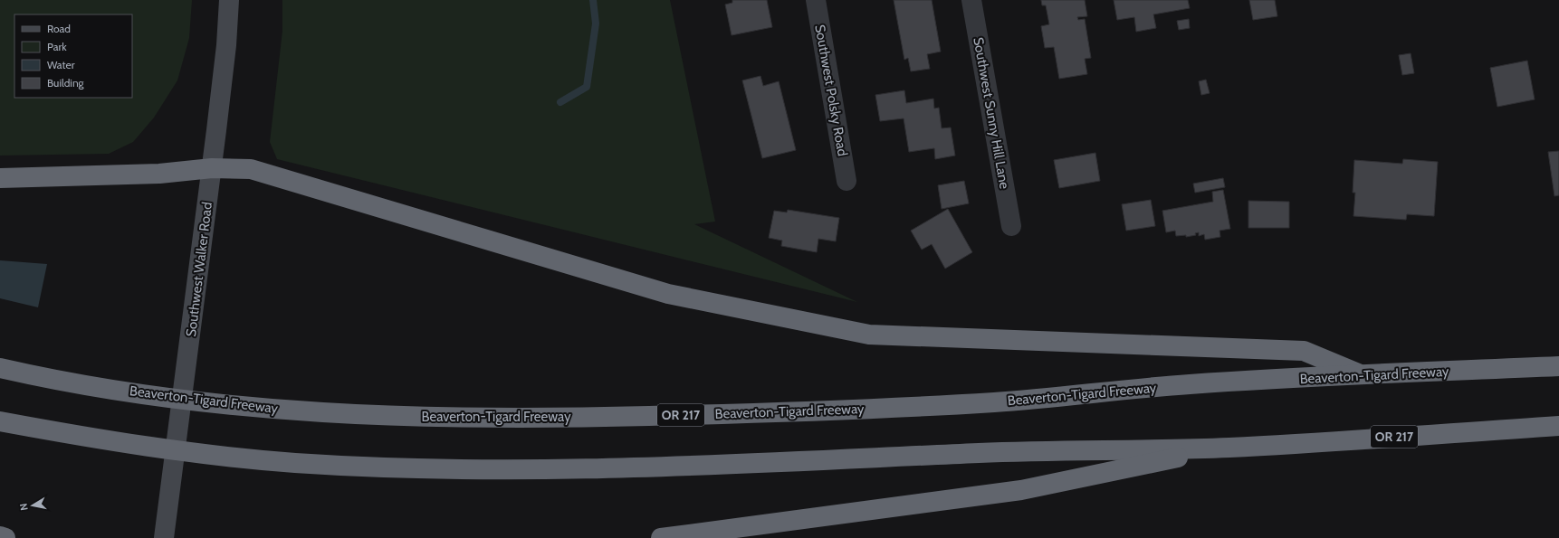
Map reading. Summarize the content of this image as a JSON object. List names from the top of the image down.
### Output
{
  "streets": {
    "highway": ["Beaverton-Tigard Freeway", "OR 217"],
    "main road": ["Southwest Walker Road"],
    "street": ["Southwest Polsky Road", "Southwest Sunny Hill Lane"]
  },
  "legend": [
    "Road",
    "Park",
    "Water",
    "Building"
  ],
  "north": "left"
}
